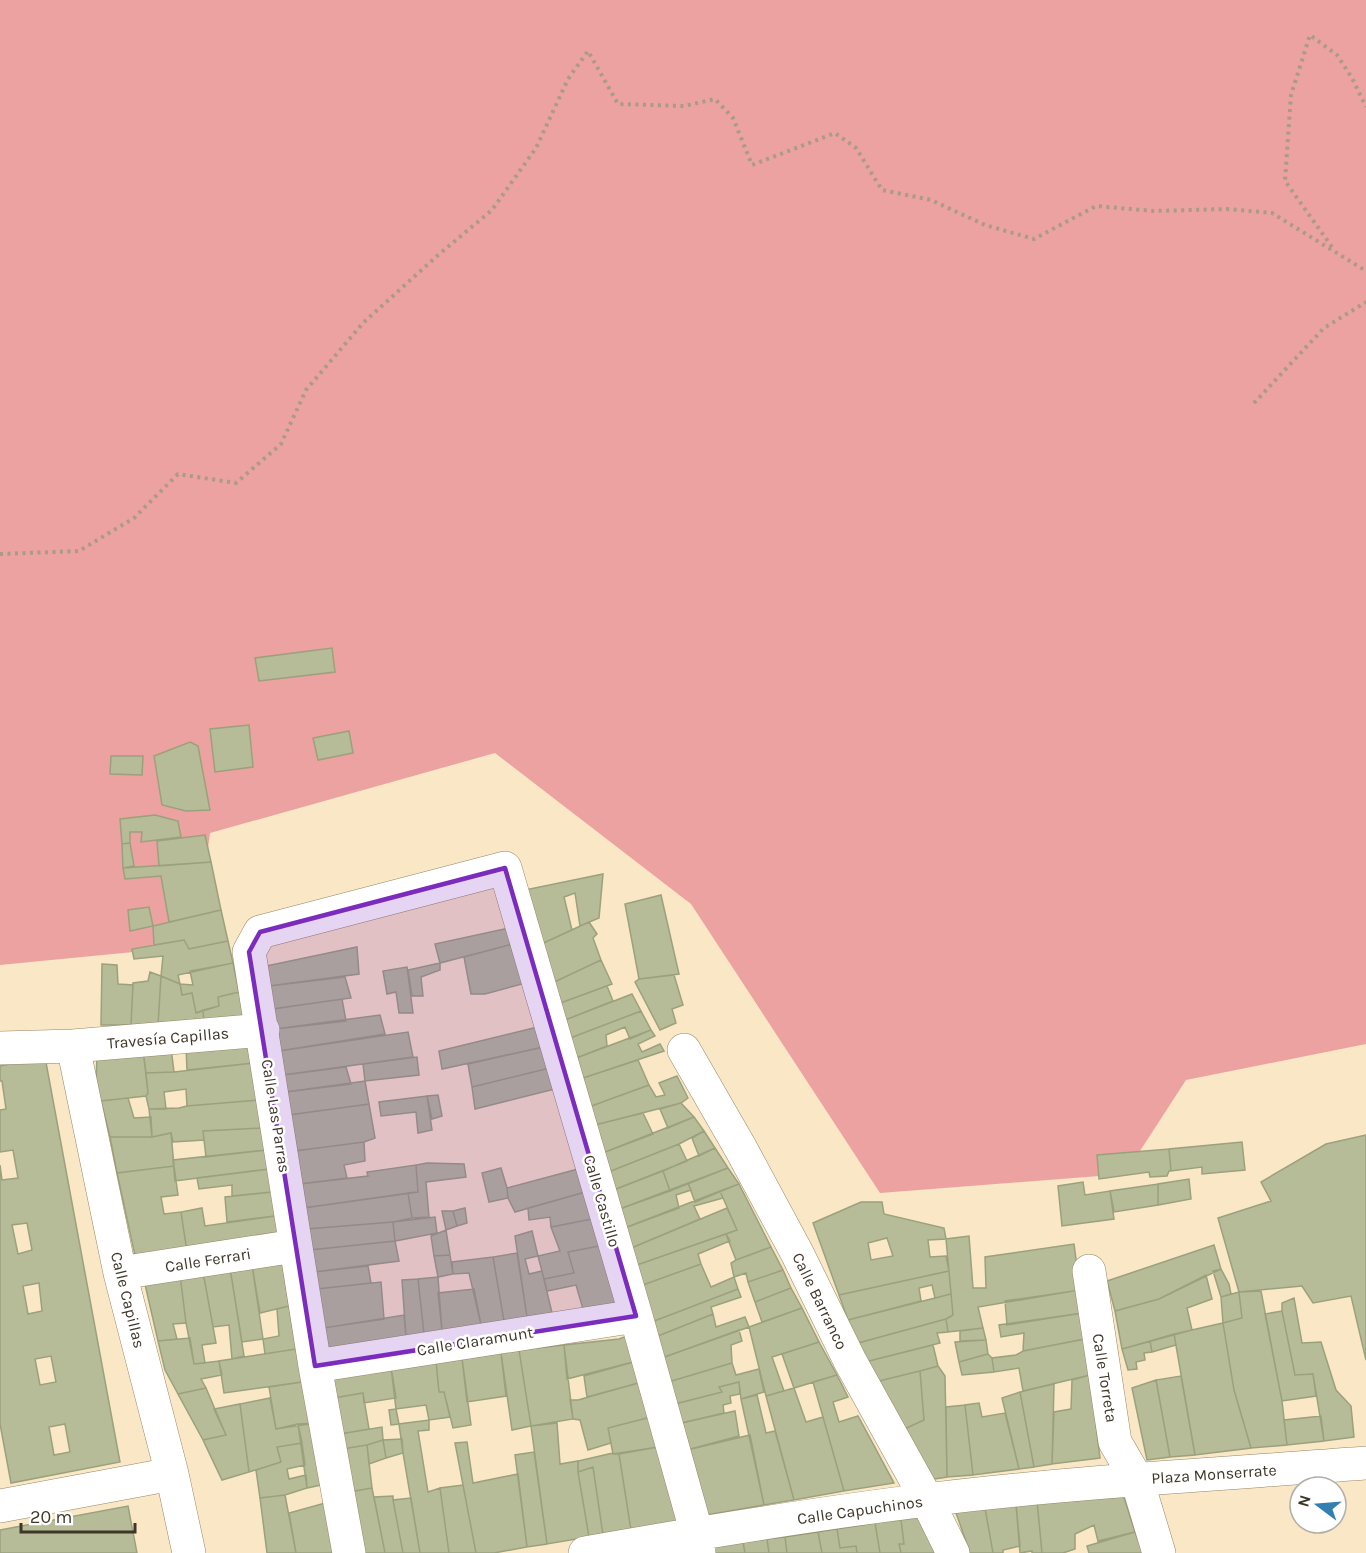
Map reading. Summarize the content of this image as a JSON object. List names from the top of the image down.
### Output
{
  "streets": {
    "street": [
      "Travesía Capillas",
      "Calle Las Parras",
      "Calle Castillo",
      "Calle Ferrari",
      "Calle Capillas",
      "Calle Barranco",
      "Calle Claramunt",
      "Calle Torreta",
      "Plaza Monserrate",
      "Calle Capuchinos"
    ]
  },
  "crossings": [
    ["Travesía Capillas", "Calle Las Parras"],
    ["Travesía Capillas", "Calle Capillas"],
    ["Calle Las Parras", "Calle Castillo"],
    ["Calle Las Parras", "Calle Ferrari"],
    ["Calle Las Parras", "Calle Claramunt"],
    ["Calle Castillo", "Calle Claramunt"],
    ["Calle Castillo", "Calle Capuchinos"],
    ["Calle Ferrari", "Calle Capillas"],
    ["Calle Barranco", "Calle Capuchinos"],
    ["Calle Torreta", "Plaza Monserrate"],
    ["Calle Torreta", "Calle Capuchinos"],
    ["Plaza Monserrate", "Calle Capuchinos"]
  ],
  "scale_bar": "20 m",
  "north": "left"
}
